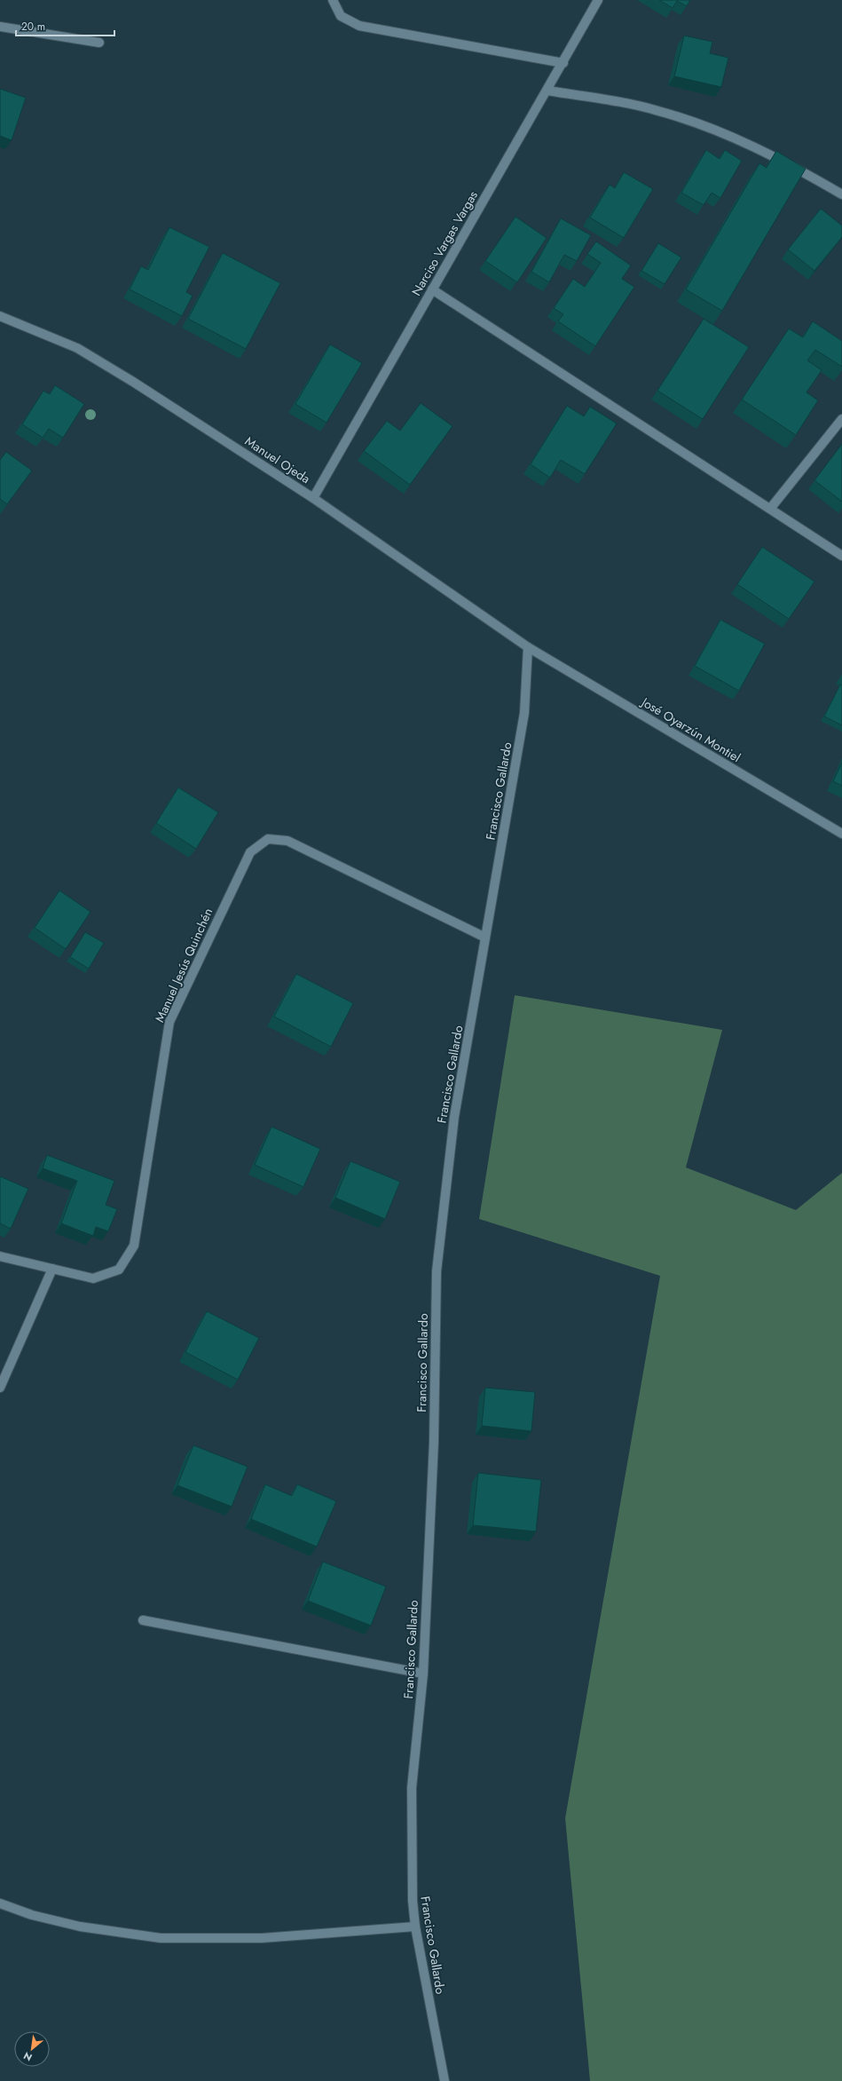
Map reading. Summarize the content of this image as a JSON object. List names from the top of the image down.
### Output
{
  "streets": {
    "street": [
      "Narciso Vargas Vargas",
      "Manuel Ojeda",
      "José Oyarzún Montiel",
      "Francisco Gallardo",
      "Manuel Jesús Quinchén"
    ]
  },
  "crossings": [
    ["Narciso Vargas Vargas", "Manuel Ojeda"],
    ["Manuel Ojeda", "José Oyarzún Montiel"],
    ["Manuel Ojeda", "Francisco Gallardo"],
    ["José Oyarzún Montiel", "Francisco Gallardo"],
    ["Francisco Gallardo", "Manuel Jesús Quinchén"]
  ],
  "scale_bar": "20 m",
  "north": "bottom left"
}
